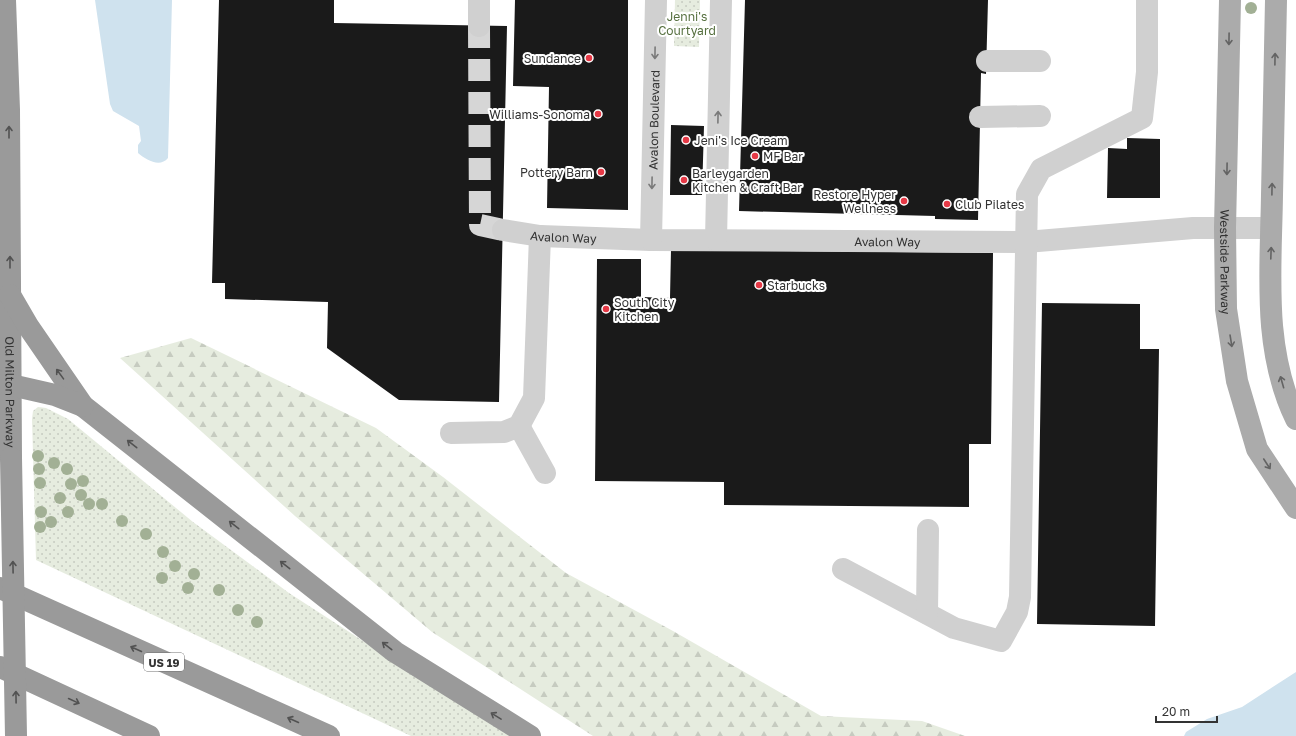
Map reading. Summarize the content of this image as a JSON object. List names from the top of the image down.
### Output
{
  "streets": {
    "highway": ["Old Milton Parkway", "US 19"],
    "main road": ["Westside Parkway"],
    "street": ["Avalon Boulevard", "Avalon Way"]
  },
  "crossings": [
    ["Avalon Boulevard", "Avalon Way"],
    ["Avalon Way", "Westside Parkway"]
  ],
  "one_way": ["Old Milton Parkway"],
  "parks": ["Jenni's Courtyard"],
  "places": [
    "Sundance",
    "Williams-Sonoma",
    "Jeni's Ice Cream",
    "MF Bar",
    "Pottery Barn",
    "Barleygarden Kitchen & Craft Bar",
    "Restore Hyper Wellness",
    "Club Pilates",
    "Starbucks",
    "South City Kitchen"
  ],
  "scale_bar": "20 m"
}
